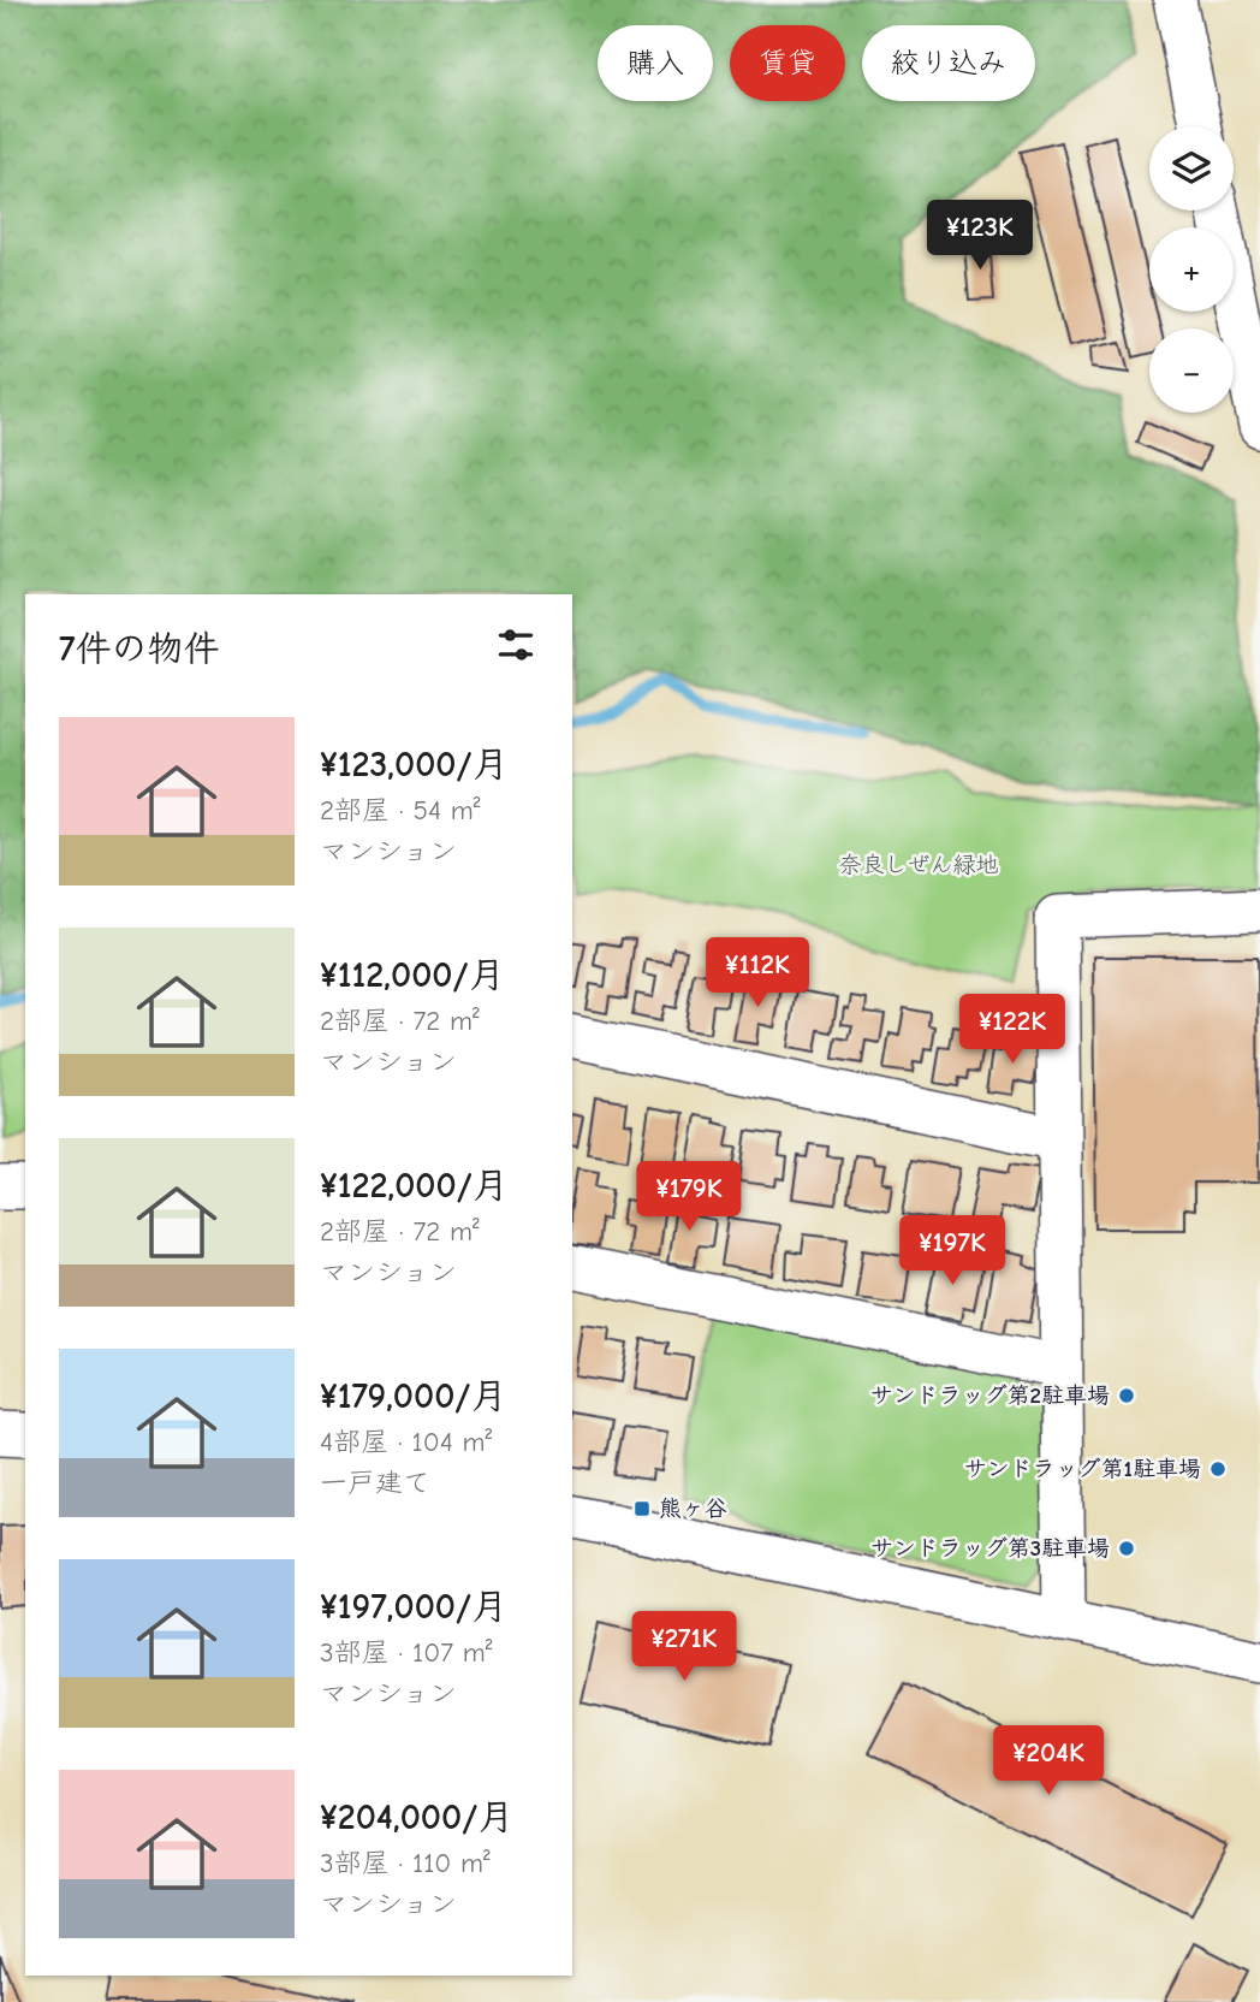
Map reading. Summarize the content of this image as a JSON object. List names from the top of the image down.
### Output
{
  "parks": ["奈良しぜん緑地"],
  "places": {
    "other": ["サンドラッグ第2駐車場", "サンドラッグ第1駐車場", "サンドラッグ第3駐車場"],
    "transit": ["熊ヶ谷"]
  },
  "page": {
    "chip": ["購入", "賃貸", "絞り込み"],
    "map_buttons": ["+", "−"],
    "price": [
      "¥123K",
      "¥112K",
      "¥122K",
      "¥179K",
      "¥197K",
      "¥271K",
      "¥204K"
    ],
    "heading": "7件の物件",
    "list": [
      {
        "name": "¥123,000/月",
        "note": "2部屋 · 54 m² · マンション"
      },
      {
        "name": "¥112,000/月",
        "note": "2部屋 · 72 m² · マンション"
      },
      {
        "name": "¥122,000/月",
        "note": "2部屋 · 72 m² · マンション"
      },
      {
        "name": "¥179,000/月",
        "note": "4部屋 · 104 m² · 一戸建て"
      },
      {
        "name": "¥197,000/月",
        "note": "3部屋 · 107 m² · マンション"
      },
      {
        "name": "¥204,000/月",
        "note": "3部屋 · 110 m² · マンション"
      }
    ]
  }
}
